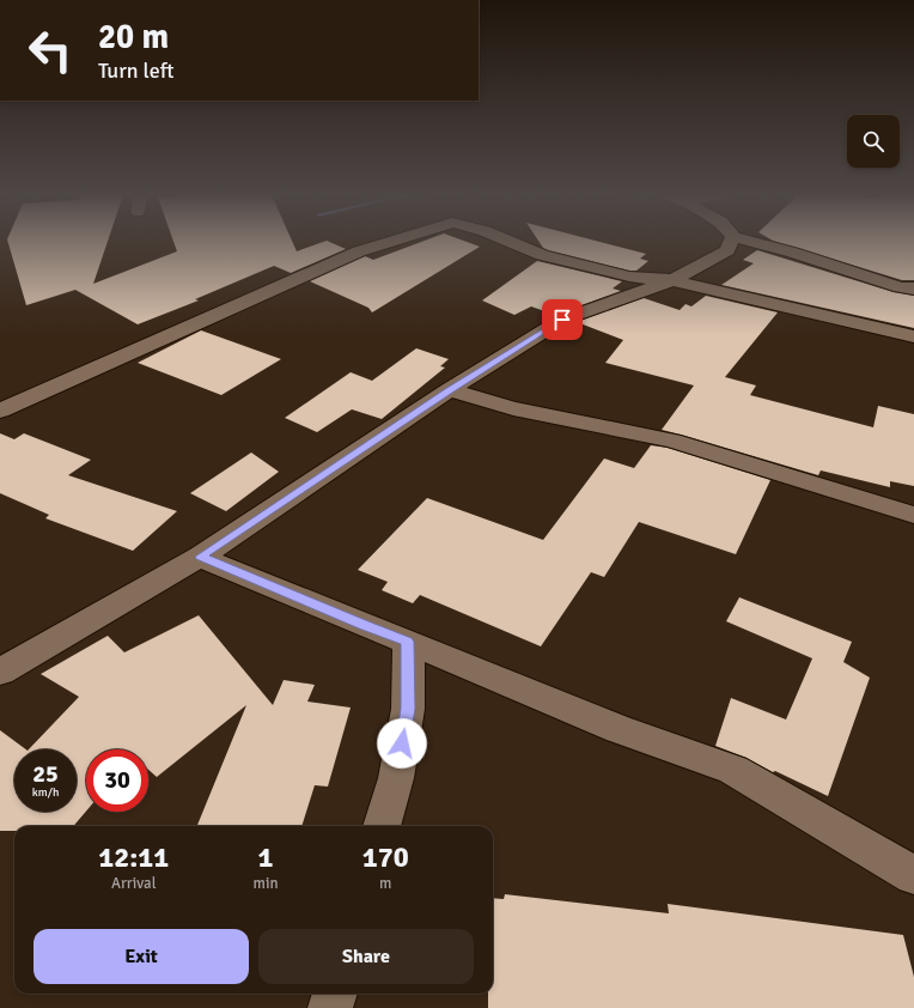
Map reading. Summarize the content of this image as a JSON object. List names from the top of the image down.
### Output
{
  "page": {
    "turn": ["20 m", "Turn left"],
    "speed": "25 km/h",
    "limit": "30",
    "eta": [
      "12:11",
      "Arrival",
      "1",
      "min",
      "170",
      "m"
    ],
    "buttons": ["Exit", "Share"]
  }
}
